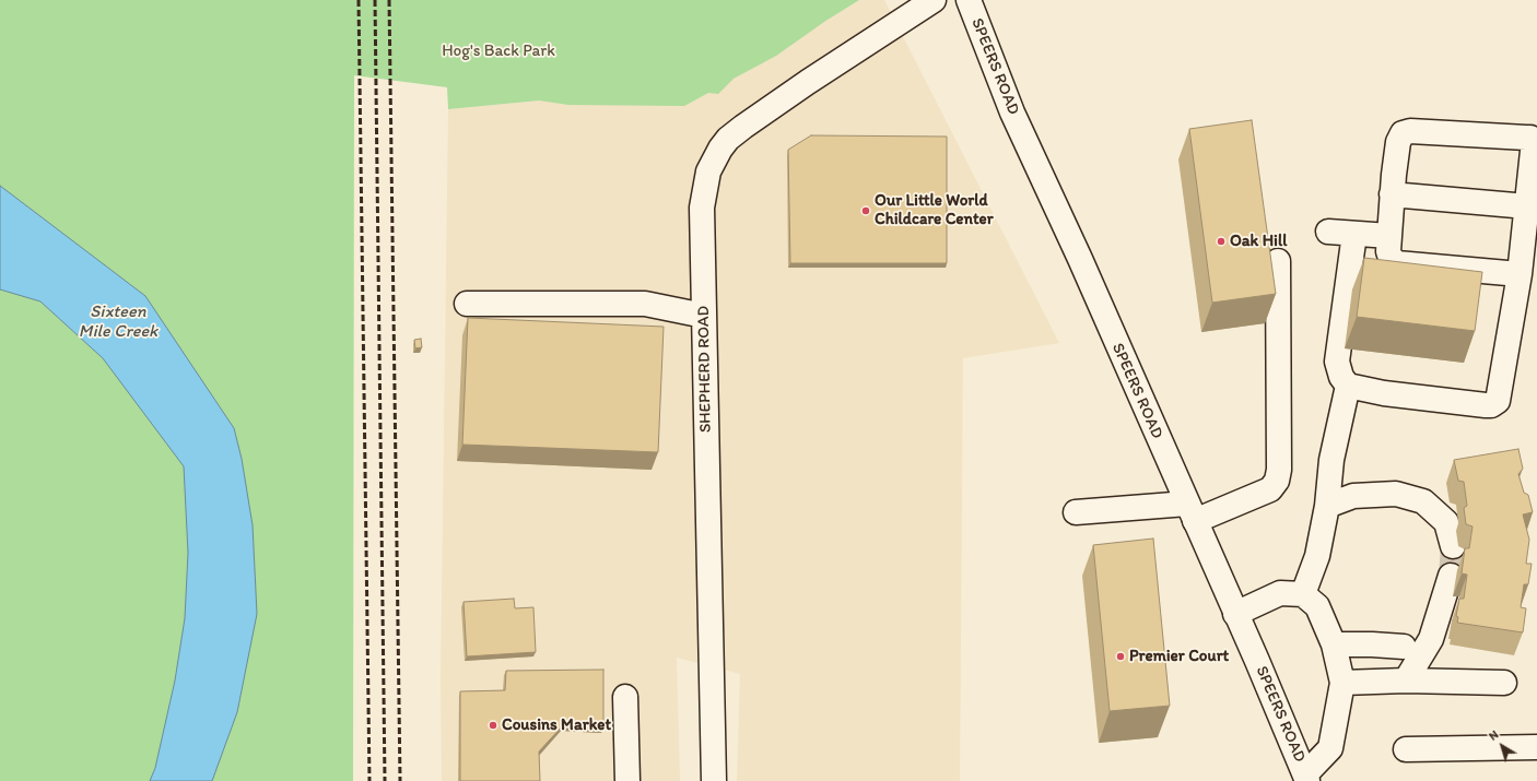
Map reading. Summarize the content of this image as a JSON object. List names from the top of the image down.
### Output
{
  "streets": {
    "street": ["SPEERS ROAD", "SHEPHERD ROAD"]
  },
  "water": ["Sixteen Mile Creek"],
  "parks": ["Hog's Back Park"],
  "places": [
    "Our Little World Childcare Center",
    "Oak Hill",
    "Premier Court",
    "Cousins Market"
  ],
  "north": "top left"
}
